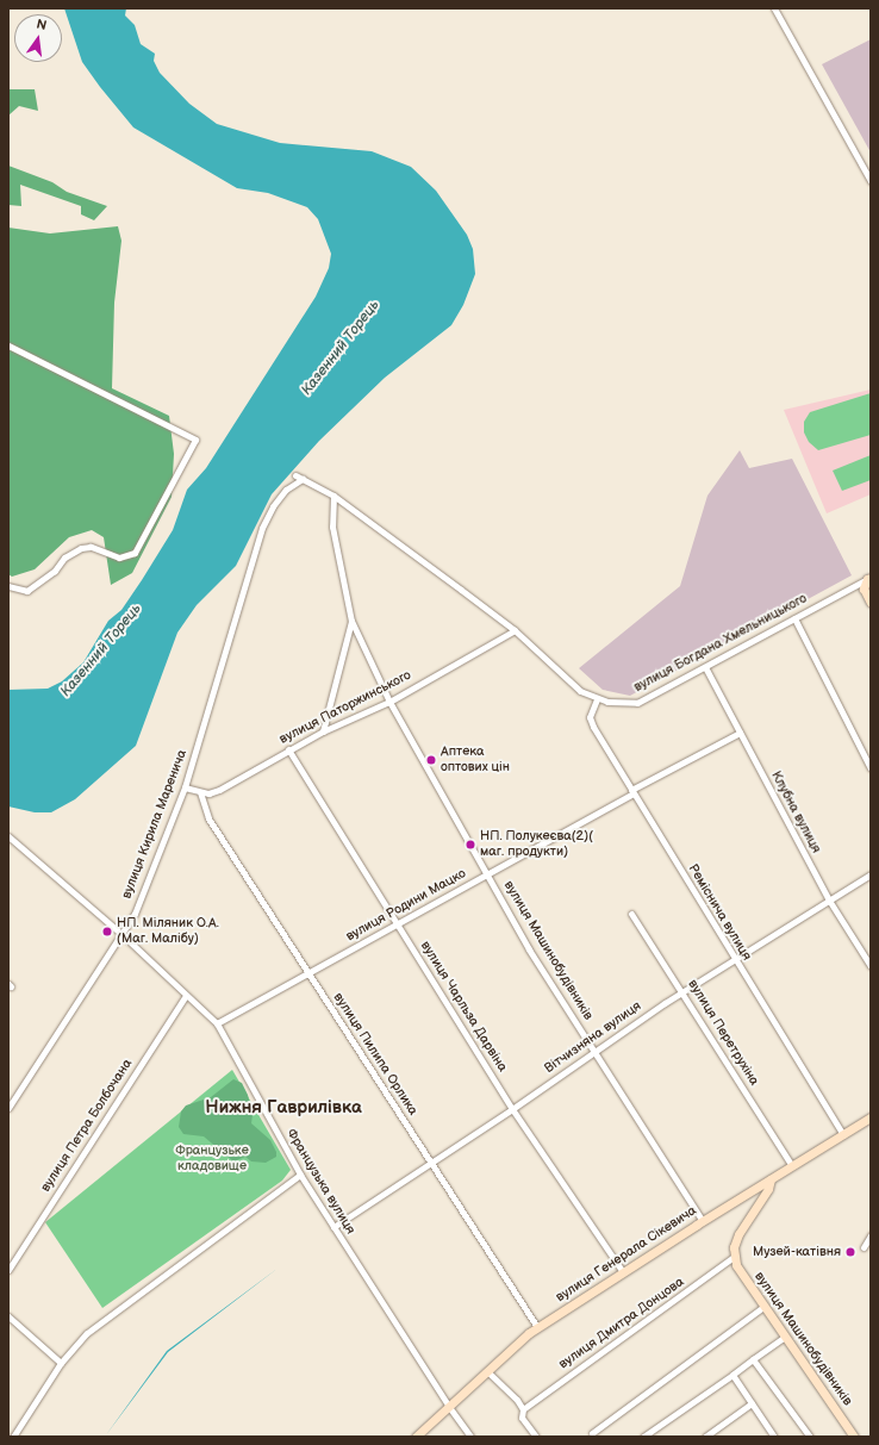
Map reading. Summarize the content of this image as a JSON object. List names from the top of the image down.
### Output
{
  "streets": {
    "street": [
      "вулиця Богдана Хмельницького",
      "вулиця Паторжинського",
      "Клубна вулиця",
      "вулиця Кирила Маренича",
      "вулиця Родини Мацко",
      "Реміснича вулиця",
      "вулиця Машинобудівників",
      "вулиця Чарльза Дарвіна",
      "вулиця Перетрухіна",
      "Вітчизняна вулиця",
      "вулиця Пилипа Орлика",
      "вулиця Петра Болбочана",
      "Французька вулиця",
      "вулиця Генерала Сікевича",
      "вулиця Дмитра Донцова"
    ]
  },
  "crossings": [
    ["вулиця Богдана Хмельницького", "вулиця Паторжинського"],
    ["вулиця Богдана Хмельницького", "Клубна вулиця"],
    ["вулиця Богдана Хмельницького", "вулиця Кирила Маренича"],
    ["вулиця Богдана Хмельницького", "Реміснича вулиця"],
    ["вулиця Богдана Хмельницького", "вулиця Машинобудівників"],
    ["вулиця Паторжинського", "вулиця Кирила Маренича"],
    ["вулиця Паторжинського", "вулиця Машинобудівників"],
    ["вулиця Паторжинського", "вулиця Чарльза Дарвіна"],
    ["вулиця Паторжинського", "вулиця Пилипа Орлика"],
    ["Клубна вулиця", "вулиця Родини Мацко"],
    ["Клубна вулиця", "Вітчизняна вулиця"],
    ["вулиця Кирила Маренича", "Французька вулиця"],
    ["вулиця Родини Мацко", "Реміснича вулиця"],
    ["вулиця Родини Мацко", "вулиця Машинобудівників"],
    ["вулиця Родини Мацко", "вулиця Чарльза Дарвіна"],
    ["вулиця Родини Мацко", "вулиця Пилипа Орлика"],
    ["вулиця Родини Мацко", "Французька вулиця"],
    ["Реміснича вулиця", "Вітчизняна вулиця"],
    ["Реміснича вулиця", "вулиця Генерала Сікевича"],
    ["вулиця Машинобудівників", "Вітчизняна вулиця"],
    ["вулиця Машинобудівників", "вулиця Генерала Сікевича"],
    ["вулиця Машинобудівників", "вулиця Дмитра Донцова"],
    ["вулиця Чарльза Дарвіна", "Вітчизняна вулиця"],
    ["вулиця Чарльза Дарвіна", "вулиця Генерала Сікевича"],
    ["вулиця Перетрухіна", "Вітчизняна вулиця"],
    ["вулиця Перетрухіна", "вулиця Генерала Сікевича"],
    ["Вітчизняна вулиця", "вулиця Пилипа Орлика"],
    ["Вітчизняна вулиця", "Французька вулиця"],
    ["вулиця Пилипа Орлика", "вулиця Генерала Сікевича"],
    ["вулиця Петра Болбочана", "Французька вулиця"],
    ["Французька вулиця", "вулиця Генерала Сікевича"]
  ],
  "districts": ["Нижня Гаврилівка"],
  "water": ["Казенний Торець"],
  "parks": ["Французьке кладовище"],
  "places": [
    "Аптека оптових цін",
    "НП. Полукеєва(2)( маг. продукти)",
    "НП. Міляник О.А. (Маг. Малібу)",
    "Музей-катівня"
  ],
  "north": "top"
}
